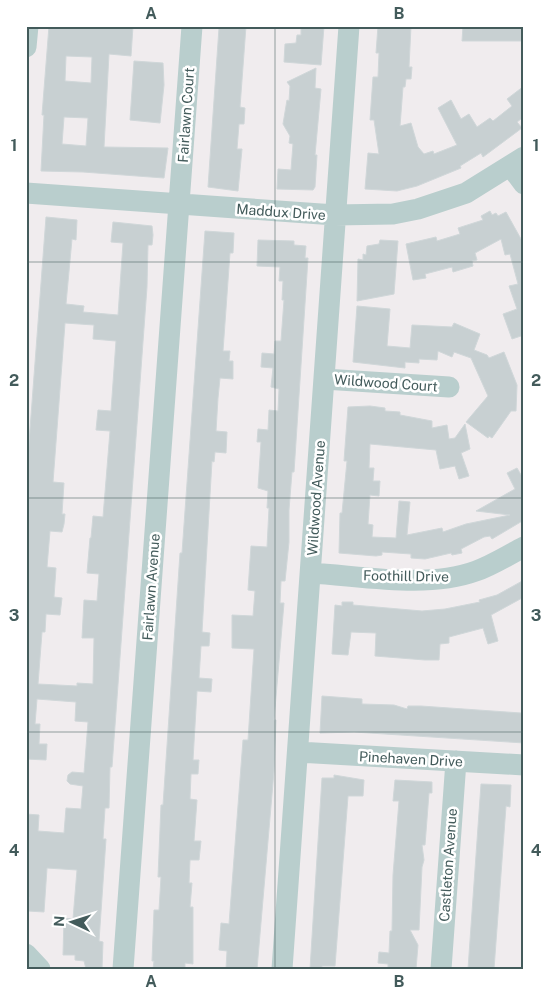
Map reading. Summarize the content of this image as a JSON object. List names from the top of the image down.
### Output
{
  "streets": {
    "street": [
      "Fairlawn Court",
      "Maddux Drive",
      "Wildwood Court",
      "Wildwood Avenue",
      "Foothill Drive",
      "Fairlawn Avenue",
      "Pinehaven Drive",
      "Castleton Avenue"
    ]
  },
  "crossings": [
    ["Fairlawn Court", "Maddux Drive"],
    ["Fairlawn Court", "Fairlawn Avenue"],
    ["Maddux Drive", "Wildwood Avenue"],
    ["Maddux Drive", "Fairlawn Avenue"],
    ["Wildwood Court", "Wildwood Avenue"],
    ["Wildwood Avenue", "Foothill Drive"],
    ["Wildwood Avenue", "Pinehaven Drive"],
    ["Pinehaven Drive", "Castleton Avenue"]
  ],
  "north": "left",
  "grid": {
    "columns": ["A", "B"],
    "rows": [
      "1",
      "2",
      "3",
      "4"
    ]
  }
}
